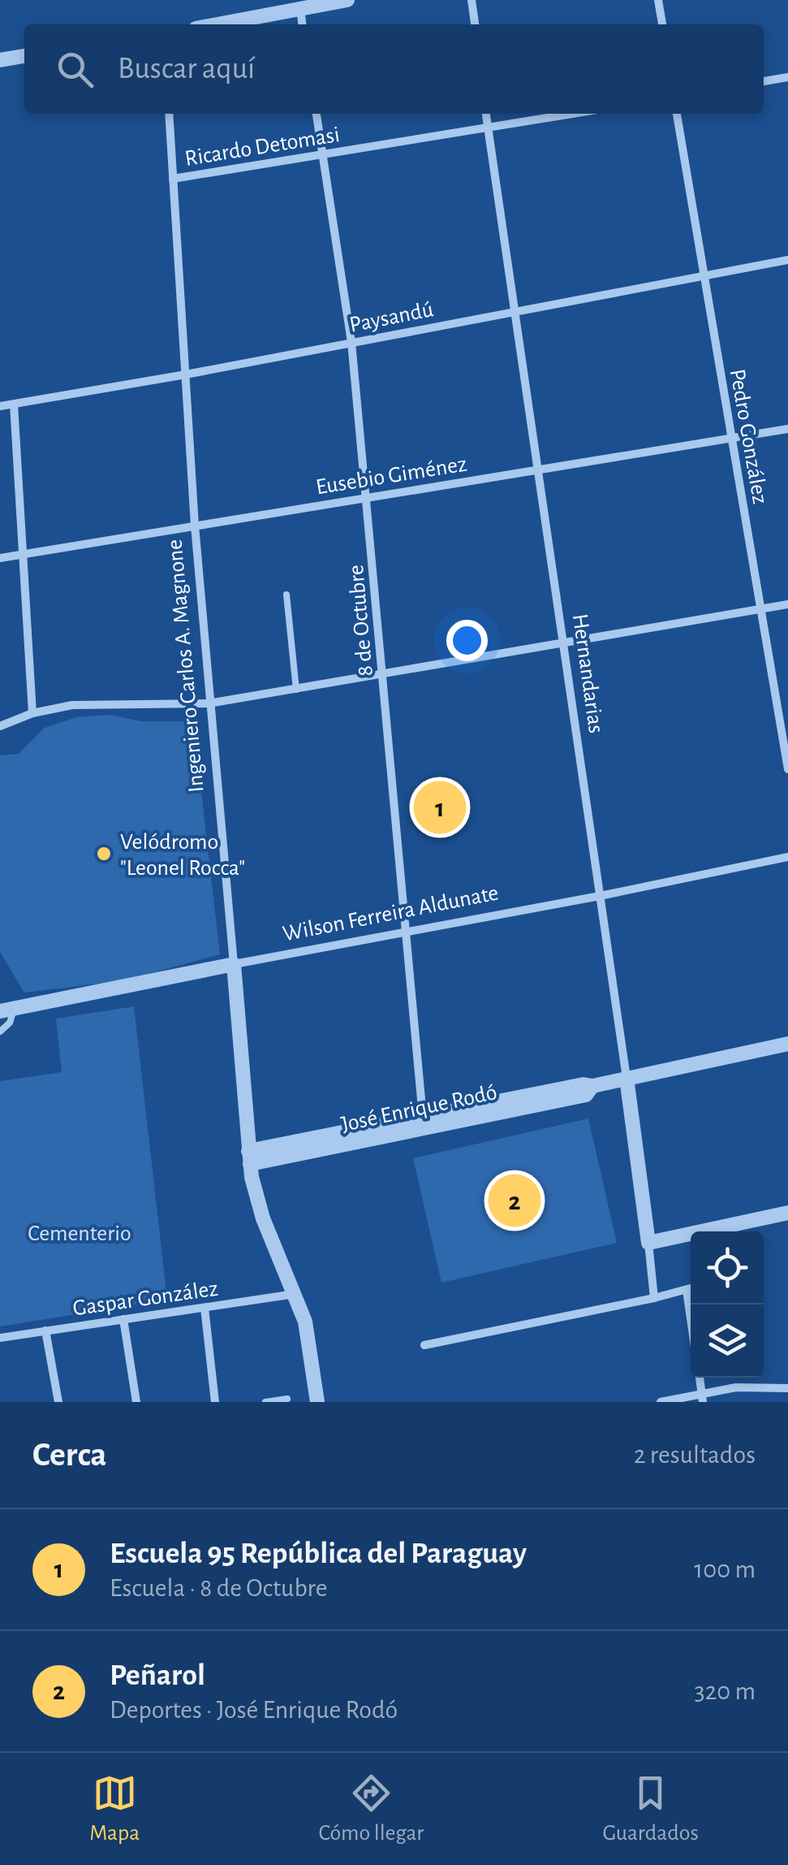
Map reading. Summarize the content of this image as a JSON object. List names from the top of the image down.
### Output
{
  "streets": {
    "street": [
      "Ricardo Detomasi",
      "Paysandú",
      "Pedro González",
      "Eusebio Giménez",
      "8 de Octubre",
      "Ingeniero Carlos A. Magnone",
      "Hernandarias",
      "Wilson Ferreira Aldunate",
      "José Enrique Rodó",
      "Gaspar González"
    ]
  },
  "crossings": [
    ["Ricardo Detomasi", "8 de Octubre"],
    ["Ricardo Detomasi", "Ingeniero Carlos A. Magnone"],
    ["Ricardo Detomasi", "Hernandarias"],
    ["Paysandú", "Pedro González"],
    ["Paysandú", "8 de Octubre"],
    ["Paysandú", "Ingeniero Carlos A. Magnone"],
    ["Paysandú", "Hernandarias"],
    ["Pedro González", "Eusebio Giménez"],
    ["Eusebio Giménez", "8 de Octubre"],
    ["Eusebio Giménez", "Ingeniero Carlos A. Magnone"],
    ["Eusebio Giménez", "Hernandarias"],
    ["8 de Octubre", "Wilson Ferreira Aldunate"],
    ["8 de Octubre", "José Enrique Rodó"],
    ["Ingeniero Carlos A. Magnone", "Wilson Ferreira Aldunate"],
    ["Ingeniero Carlos A. Magnone", "José Enrique Rodó"],
    ["Ingeniero Carlos A. Magnone", "Gaspar González"],
    ["Hernandarias", "Wilson Ferreira Aldunate"],
    ["Hernandarias", "José Enrique Rodó"]
  ],
  "parks": ["Cementerio"],
  "places": ["Velódromo \"Leonel Rocca\""],
  "page": {
    "search": "Buscar aquí",
    "pins": ["1", "2"],
    "heading": ["Cerca", "2 resultados"],
    "list": [
      {
        "mark": "1",
        "name": "Escuela 95 República del Paraguay",
        "note": "Escuela · 8 de Octubre",
        "value": "100 m"
      },
      {
        "mark": "2",
        "name": "Peñarol",
        "note": "Deportes · José Enrique Rodó",
        "value": "320 m"
      }
    ],
    "nav": ["Mapa", "Cómo llegar", "Guardados"]
  }
}
